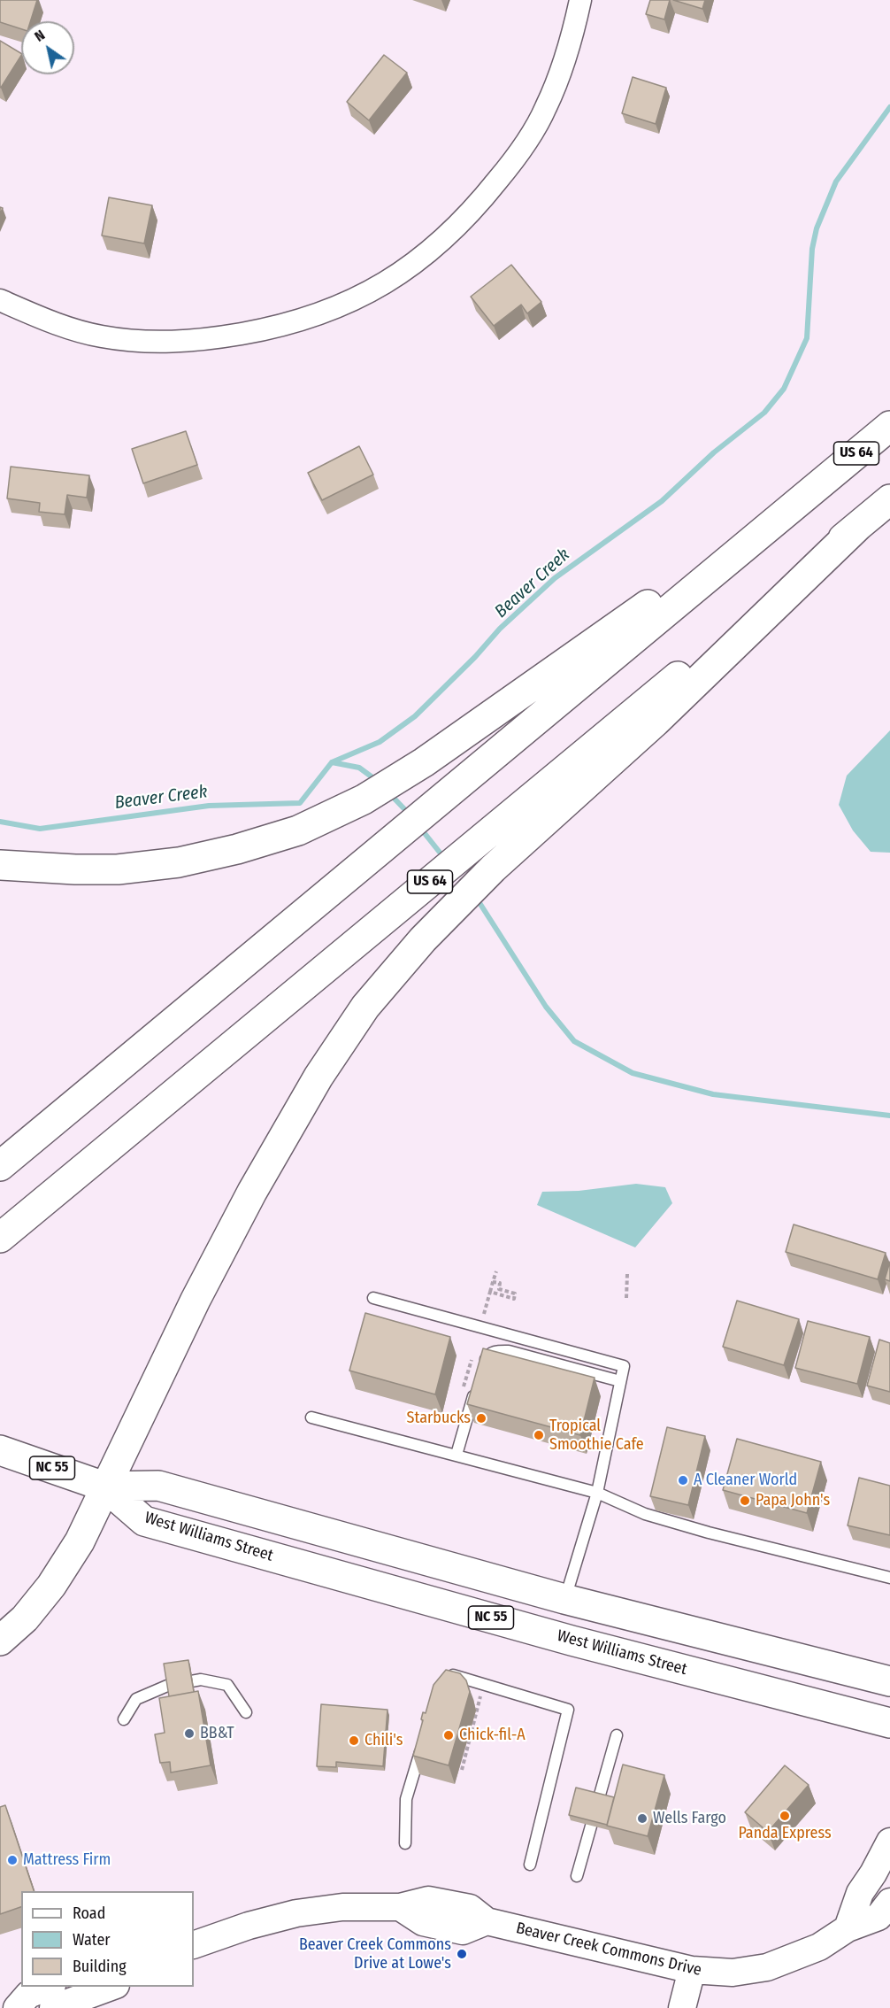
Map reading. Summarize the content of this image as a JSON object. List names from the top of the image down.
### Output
{
  "streets": {
    "main road": ["US 64", "NC 55", "West Williams Street"],
    "street": ["Beaver Creek Commons Drive"]
  },
  "crossings": [
    ["NC 55", "West Williams Street"]
  ],
  "water": ["Beaver Creek"],
  "places": [
    "Starbucks",
    "Tropical Smoothie Cafe",
    "A Cleaner World",
    "Papa John's",
    "BB&T",
    "Chick-fil-A",
    "Chili's",
    "Panda Express",
    "Wells Fargo",
    "Mattress Firm",
    "Beaver Creek Commons Drive at Lowe's"
  ],
  "legend": ["Road", "Water", "Building"],
  "north": "top left"
}
